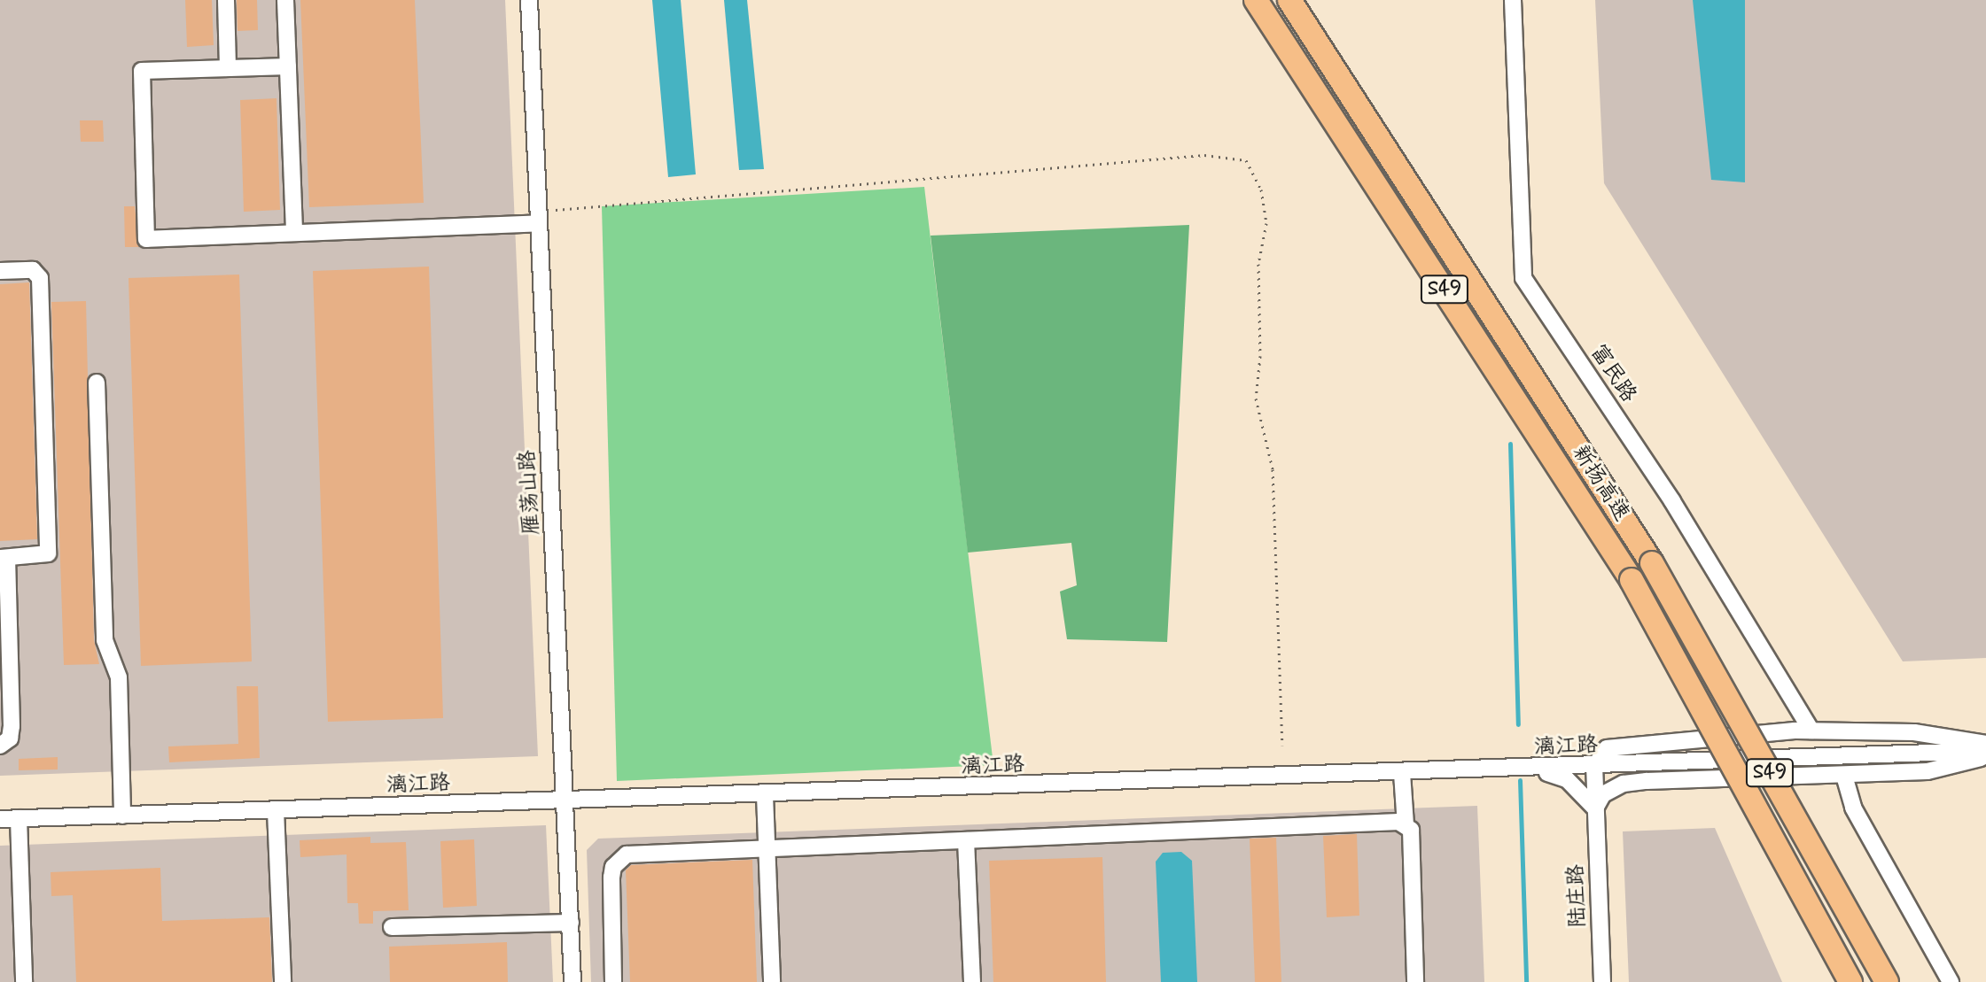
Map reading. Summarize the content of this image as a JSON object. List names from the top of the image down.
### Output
{
  "streets": {
    "highway": ["S49", "新扬高速"],
    "street": [
      "富民路",
      "雁荡山路",
      "漓江路",
      "陆庄路"
    ]
  },
  "crossings": [
    ["雁荡山路", "漓江路"],
    ["漓江路", "陆庄路"]
  ]
}
